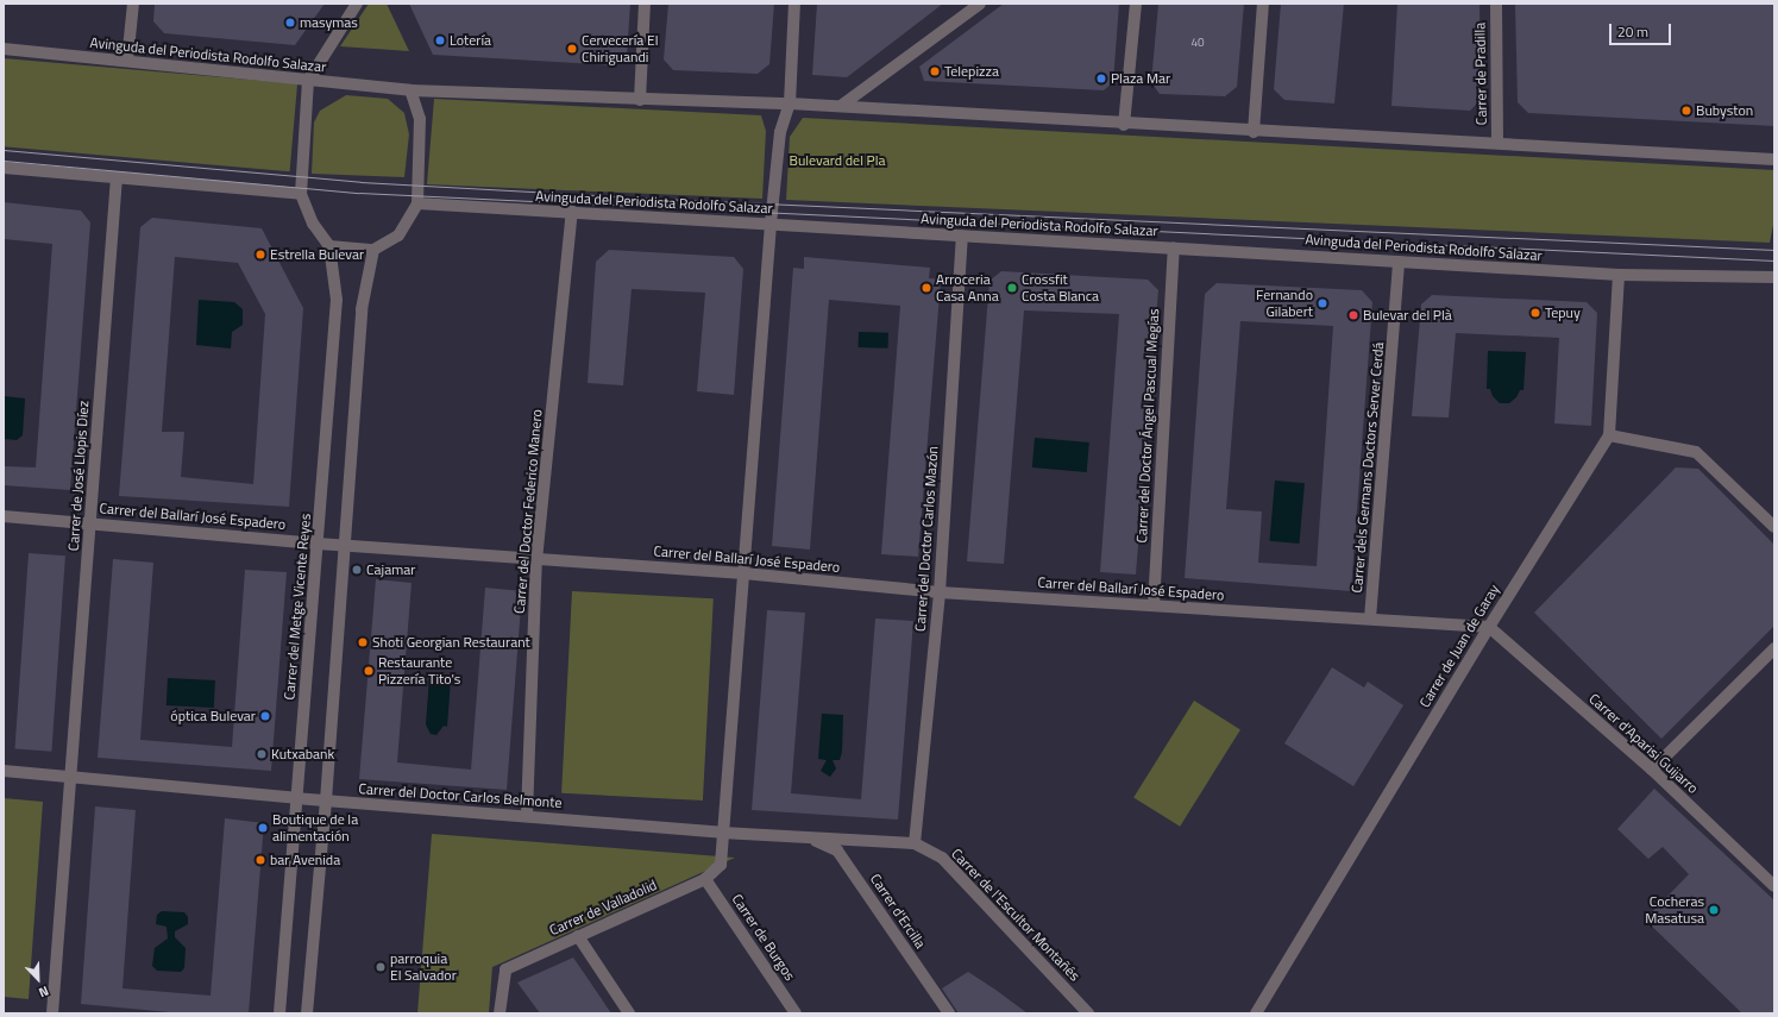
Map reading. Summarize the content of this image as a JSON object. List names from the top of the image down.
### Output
{
  "streets": {
    "street": [
      "Avinguda del Periodista Rodolfo Salazar",
      "Carrer de Pradilla",
      "Carrer del Doctor Ángel Pascual Megías",
      "Carrer dels Germans Doctors Server Cerdá",
      "Carrer de José Llopis Díez",
      "Carrer del Doctor Federico Manero",
      "Carrer del Ballarí José Espadero",
      "Carrer del Doctor Carlos Mazón",
      "Carrer del Metge Vicente Reyes",
      "Carrer de Juan de Garay",
      "Carrer d'Aparisi Guijarro",
      "Carrer del Doctor Carlos Belmonte",
      "Carrer de Valladolid",
      "Carrer d'Ercilla",
      "Carrer de l'Escultor Montañés",
      "Carrer de Burgos"
    ]
  },
  "crossings": [
    ["Avinguda del Periodista Rodolfo Salazar", "Carrer de Pradilla"],
    ["Avinguda del Periodista Rodolfo Salazar", "Carrer del Doctor Ángel Pascual Megías"],
    ["Avinguda del Periodista Rodolfo Salazar", "Carrer dels Germans Doctors Server Cerdá"],
    ["Avinguda del Periodista Rodolfo Salazar", "Carrer del Doctor Federico Manero"],
    ["Avinguda del Periodista Rodolfo Salazar", "Carrer del Doctor Carlos Mazón"],
    ["Avinguda del Periodista Rodolfo Salazar", "Carrer del Metge Vicente Reyes"],
    ["Avinguda del Periodista Rodolfo Salazar", "Carrer de Juan de Garay"],
    ["Avinguda del Periodista Rodolfo Salazar", "Carrer de Valladolid"],
    ["Carrer del Doctor Ángel Pascual Megías", "Carrer del Ballarí José Espadero"],
    ["Carrer dels Germans Doctors Server Cerdá", "Carrer del Ballarí José Espadero"],
    ["Carrer de José Llopis Díez", "Carrer del Ballarí José Espadero"],
    ["Carrer de José Llopis Díez", "Carrer del Doctor Carlos Belmonte"],
    ["Carrer del Doctor Federico Manero", "Carrer del Ballarí José Espadero"],
    ["Carrer del Doctor Federico Manero", "Carrer del Doctor Carlos Belmonte"],
    ["Carrer del Ballarí José Espadero", "Carrer del Doctor Carlos Mazón"],
    ["Carrer del Ballarí José Espadero", "Carrer del Metge Vicente Reyes"],
    ["Carrer del Ballarí José Espadero", "Carrer de Juan de Garay"],
    ["Carrer del Ballarí José Espadero", "Carrer d'Aparisi Guijarro"],
    ["Carrer del Ballarí José Espadero", "Carrer de Valladolid"],
    ["Carrer del Doctor Carlos Mazón", "Carrer del Doctor Carlos Belmonte"],
    ["Carrer del Doctor Carlos Mazón", "Carrer de l'Escultor Montañés"],
    ["Carrer del Metge Vicente Reyes", "Carrer del Doctor Carlos Belmonte"],
    ["Carrer de Juan de Garay", "Carrer d'Aparisi Guijarro"],
    ["Carrer del Doctor Carlos Belmonte", "Carrer de Valladolid"],
    ["Carrer del Doctor Carlos Belmonte", "Carrer d'Ercilla"],
    ["Carrer del Doctor Carlos Belmonte", "Carrer de l'Escultor Montañés"],
    ["Carrer de Valladolid", "Carrer de Burgos"]
  ],
  "parks": ["Bulevard del Pla"],
  "places": [
    "masymas",
    "Lotería",
    "Cervecería El Chiriguandi",
    "Telepizza",
    "Plaza Mar",
    "Bubyston",
    "Estrella Bulevar",
    "Arroceria Casa Anna",
    "Crossfit Costa Blanca",
    "Fernando Gilabert",
    "Tepuy",
    "Bulevar del Plà",
    "Cajamar",
    "Shoti Georgian Restaurant",
    "Restaurante Pizzería Tito's",
    "óptica Bulevar",
    "Kutxabank",
    "Boutique de la alimentación",
    "bar Avenida",
    "Cocheras Masatusa",
    "parroquia El Salvador"
  ],
  "house_numbers": ["40"],
  "scale_bar": "20 m",
  "north": "bottom right"
}
